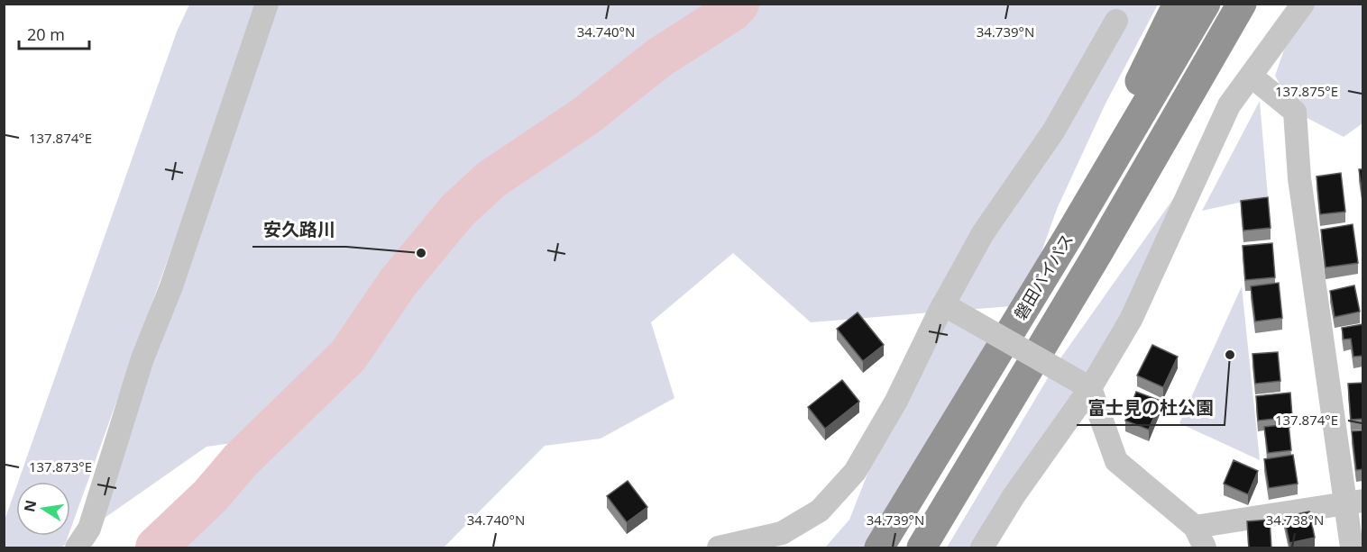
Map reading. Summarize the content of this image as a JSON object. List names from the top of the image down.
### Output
{
  "streets": {
    "highway": ["磐田バイパス"]
  },
  "places": ["安久路川", "富士見の杜公園"],
  "scale_bar": "20 m",
  "north": "left",
  "coordinates": [
    "34.740°N",
    "34.739°N",
    "137.875°E",
    "137.874°E",
    "137.873°E",
    "34.738°N"
  ]
}
